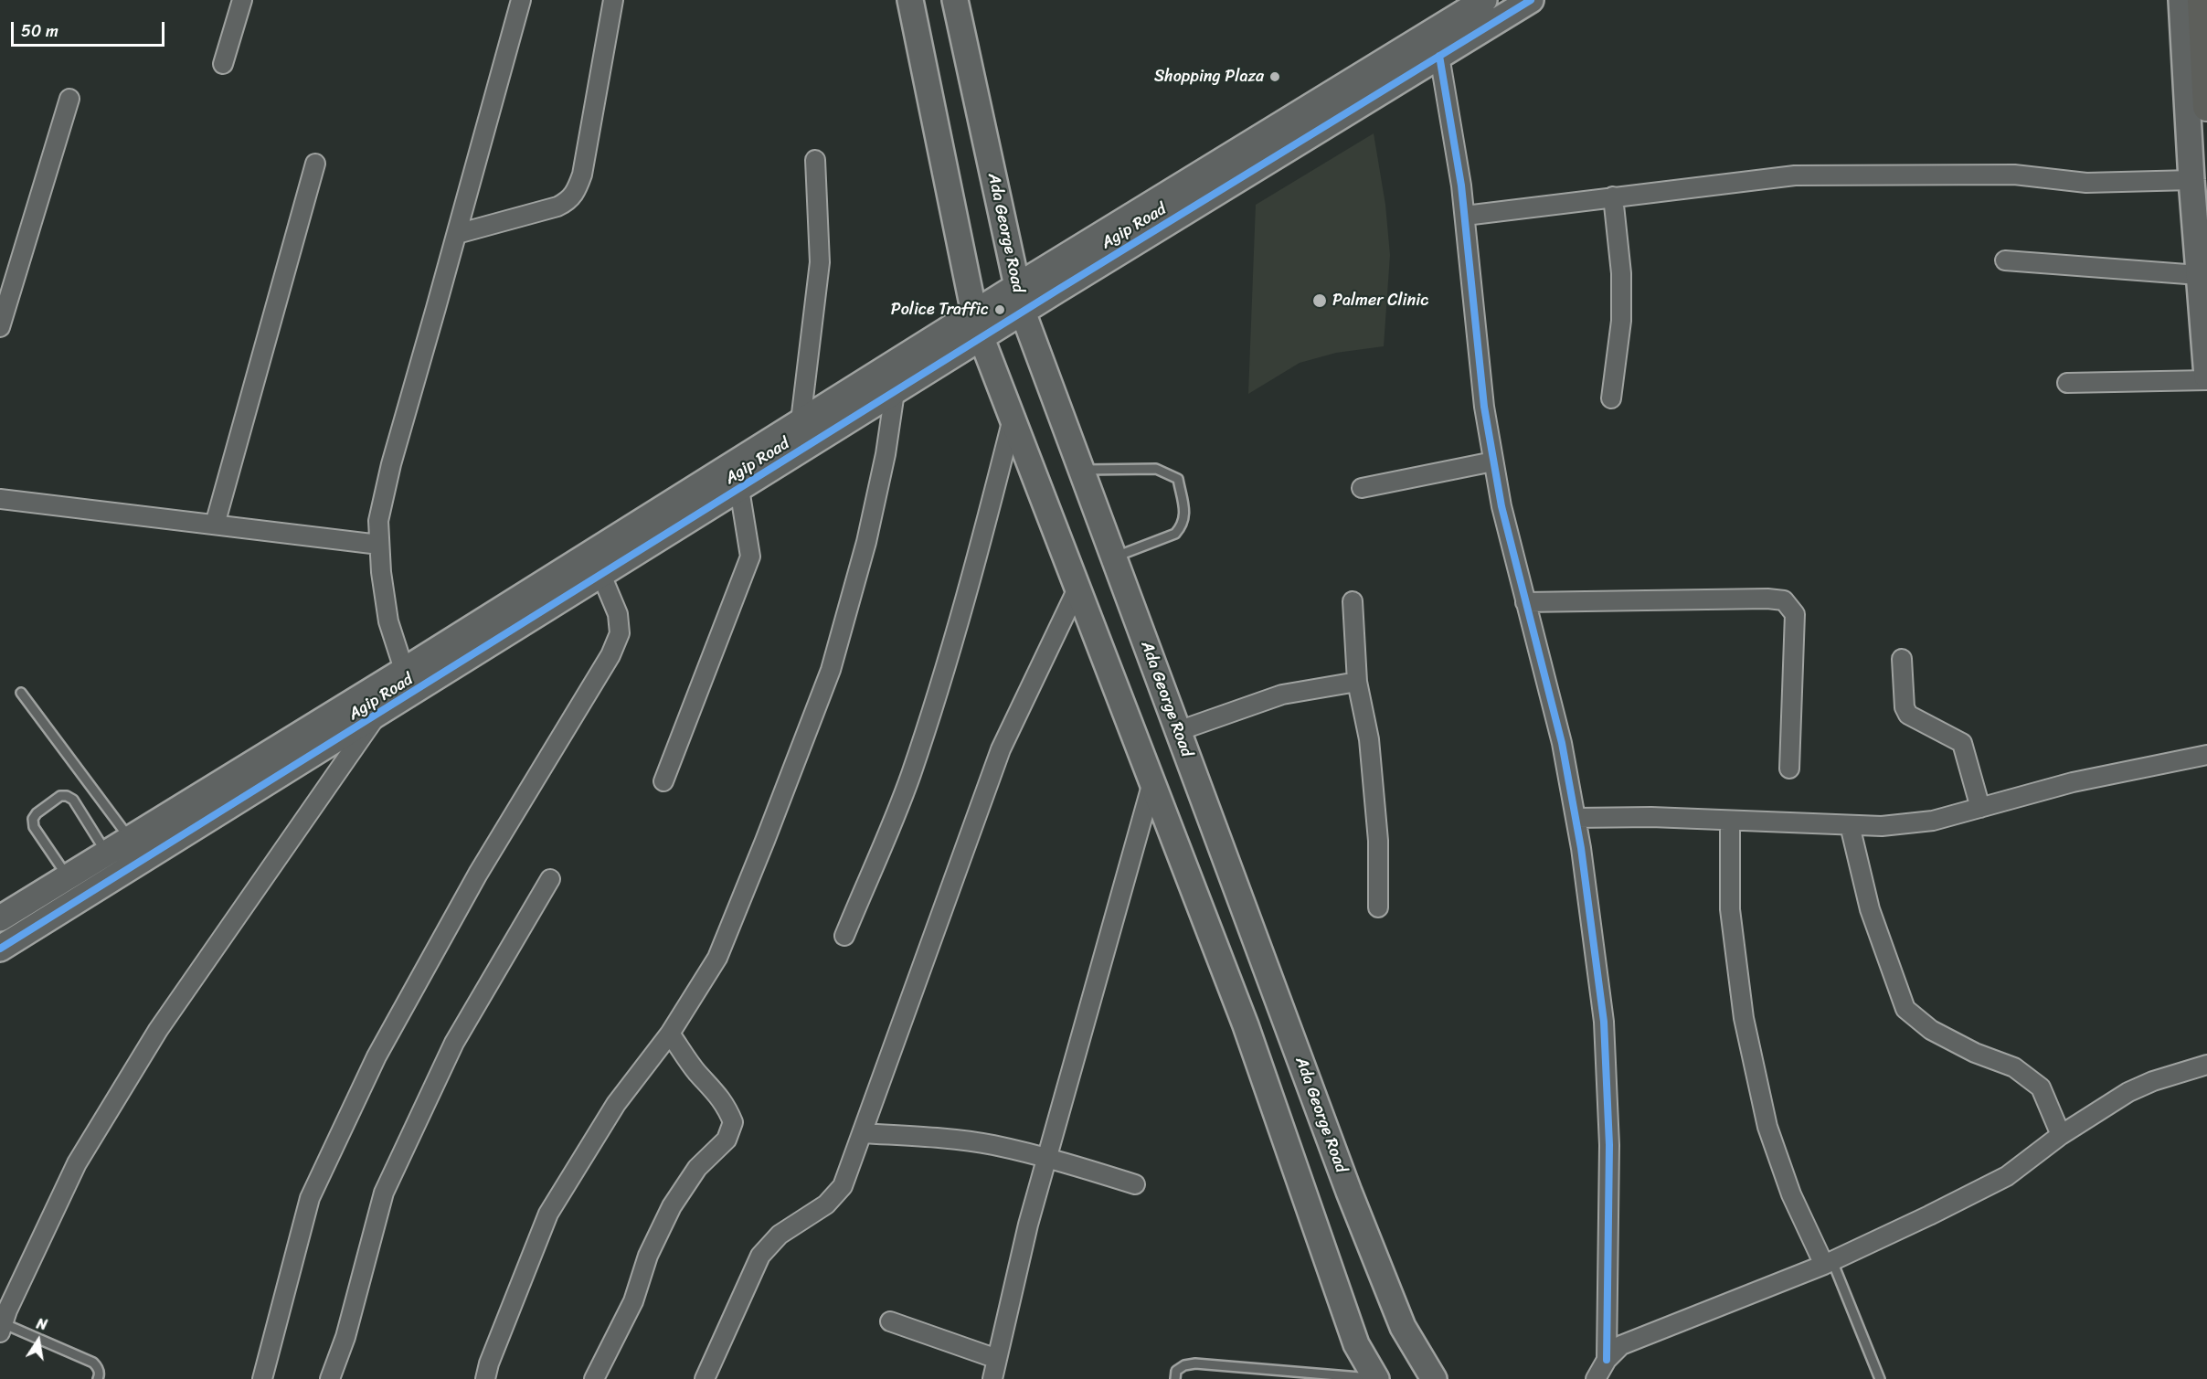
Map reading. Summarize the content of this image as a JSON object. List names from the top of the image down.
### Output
{
  "streets": {
    "street": ["Agip Road", "Ada George Road"]
  },
  "crossings": [
    ["Agip Road", "Ada George Road"]
  ],
  "places": ["Shopping Plaza", "Palmer Clinic", "Police Traffic"],
  "scale_bar": "50 m",
  "north": "top"
}
